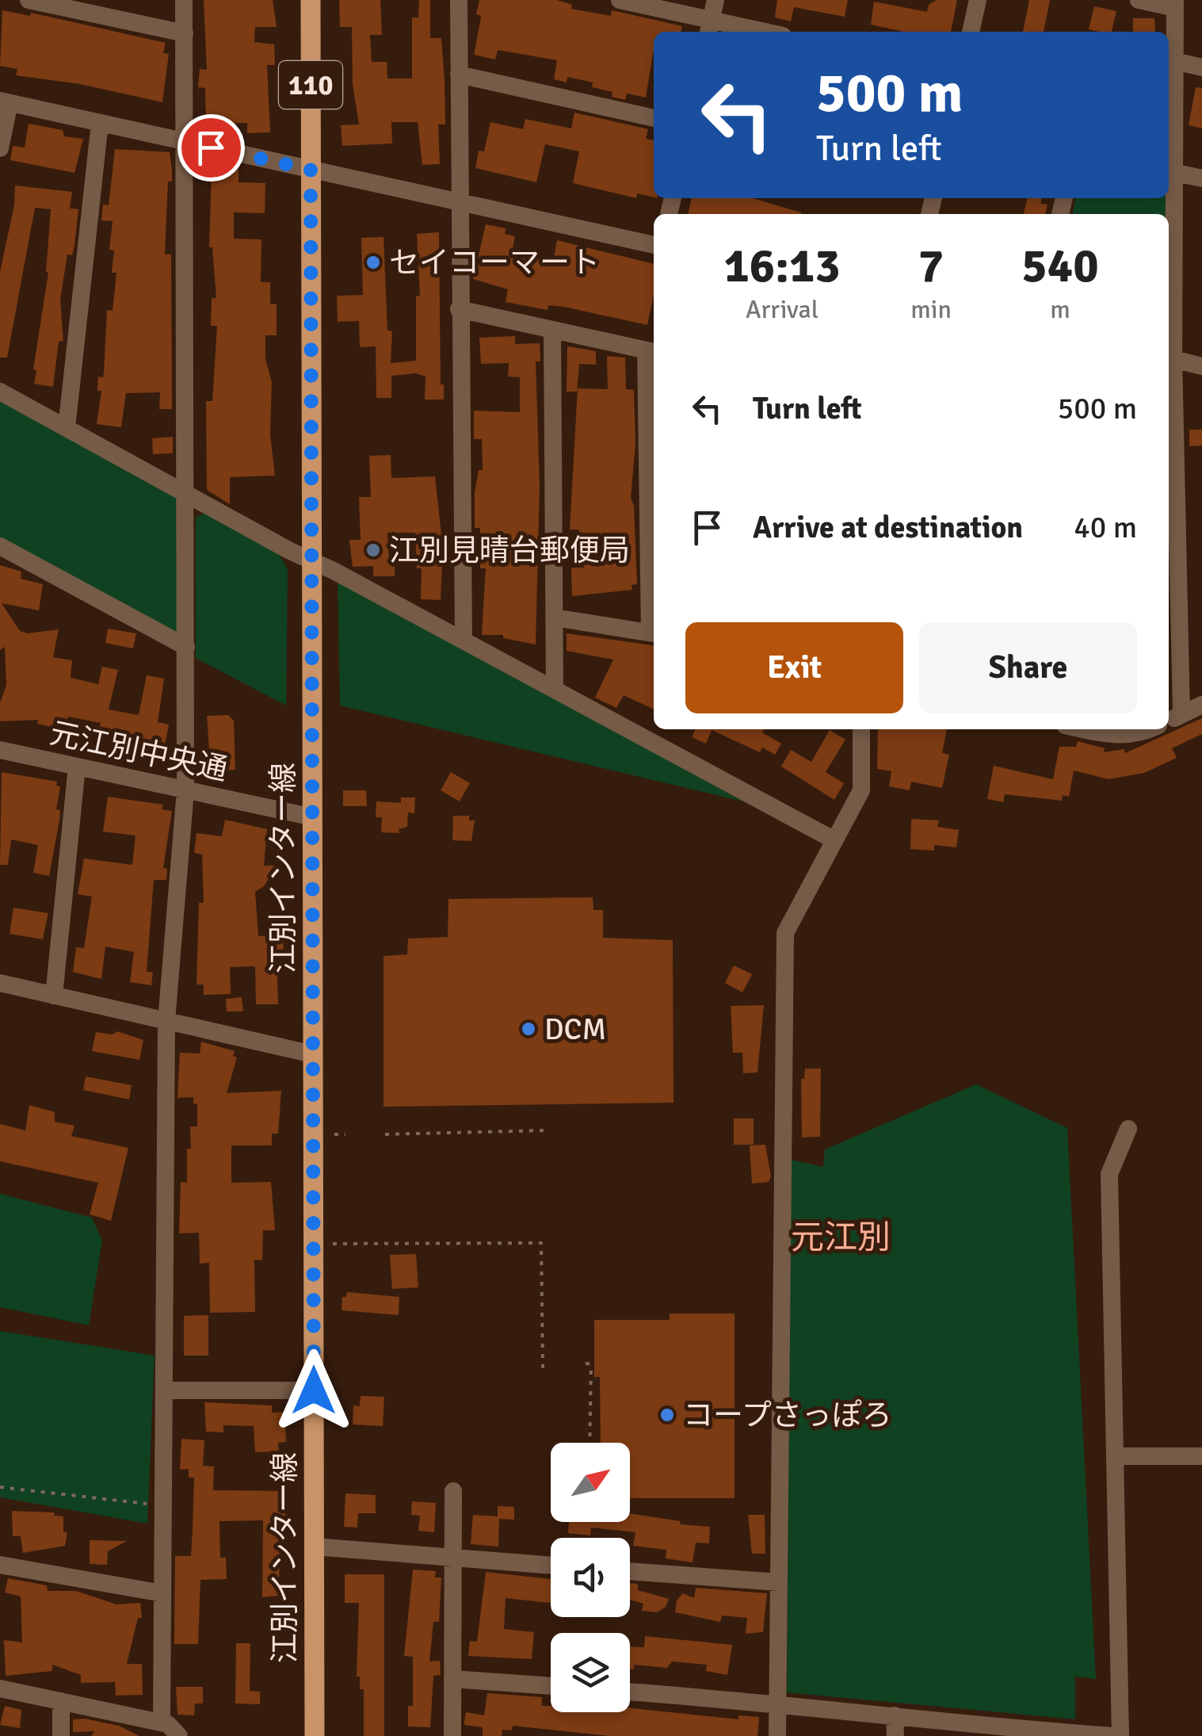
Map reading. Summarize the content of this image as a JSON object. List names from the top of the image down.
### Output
{
  "streets": {
    "main road": ["110", "江別インター線"],
    "street": ["元江別中央通"]
  },
  "crossings": [
    ["元江別中央通", "江別インター線"]
  ],
  "districts": ["元江別"],
  "places": [
    "セイコーマート",
    "江別見晴台郵便局",
    "DCM",
    "コープさっぽろ"
  ],
  "north": "top right",
  "page": {
    "turn": ["500 m", "Turn left"],
    "eta": [
      "16:13",
      "Arrival",
      "7",
      "min",
      "540",
      "m"
    ],
    "list": [
      {
        "name": "Turn left",
        "value": "500 m"
      },
      {
        "name": "Arrive at destination",
        "value": "40 m"
      }
    ],
    "buttons": ["Exit", "Share"]
  }
}
